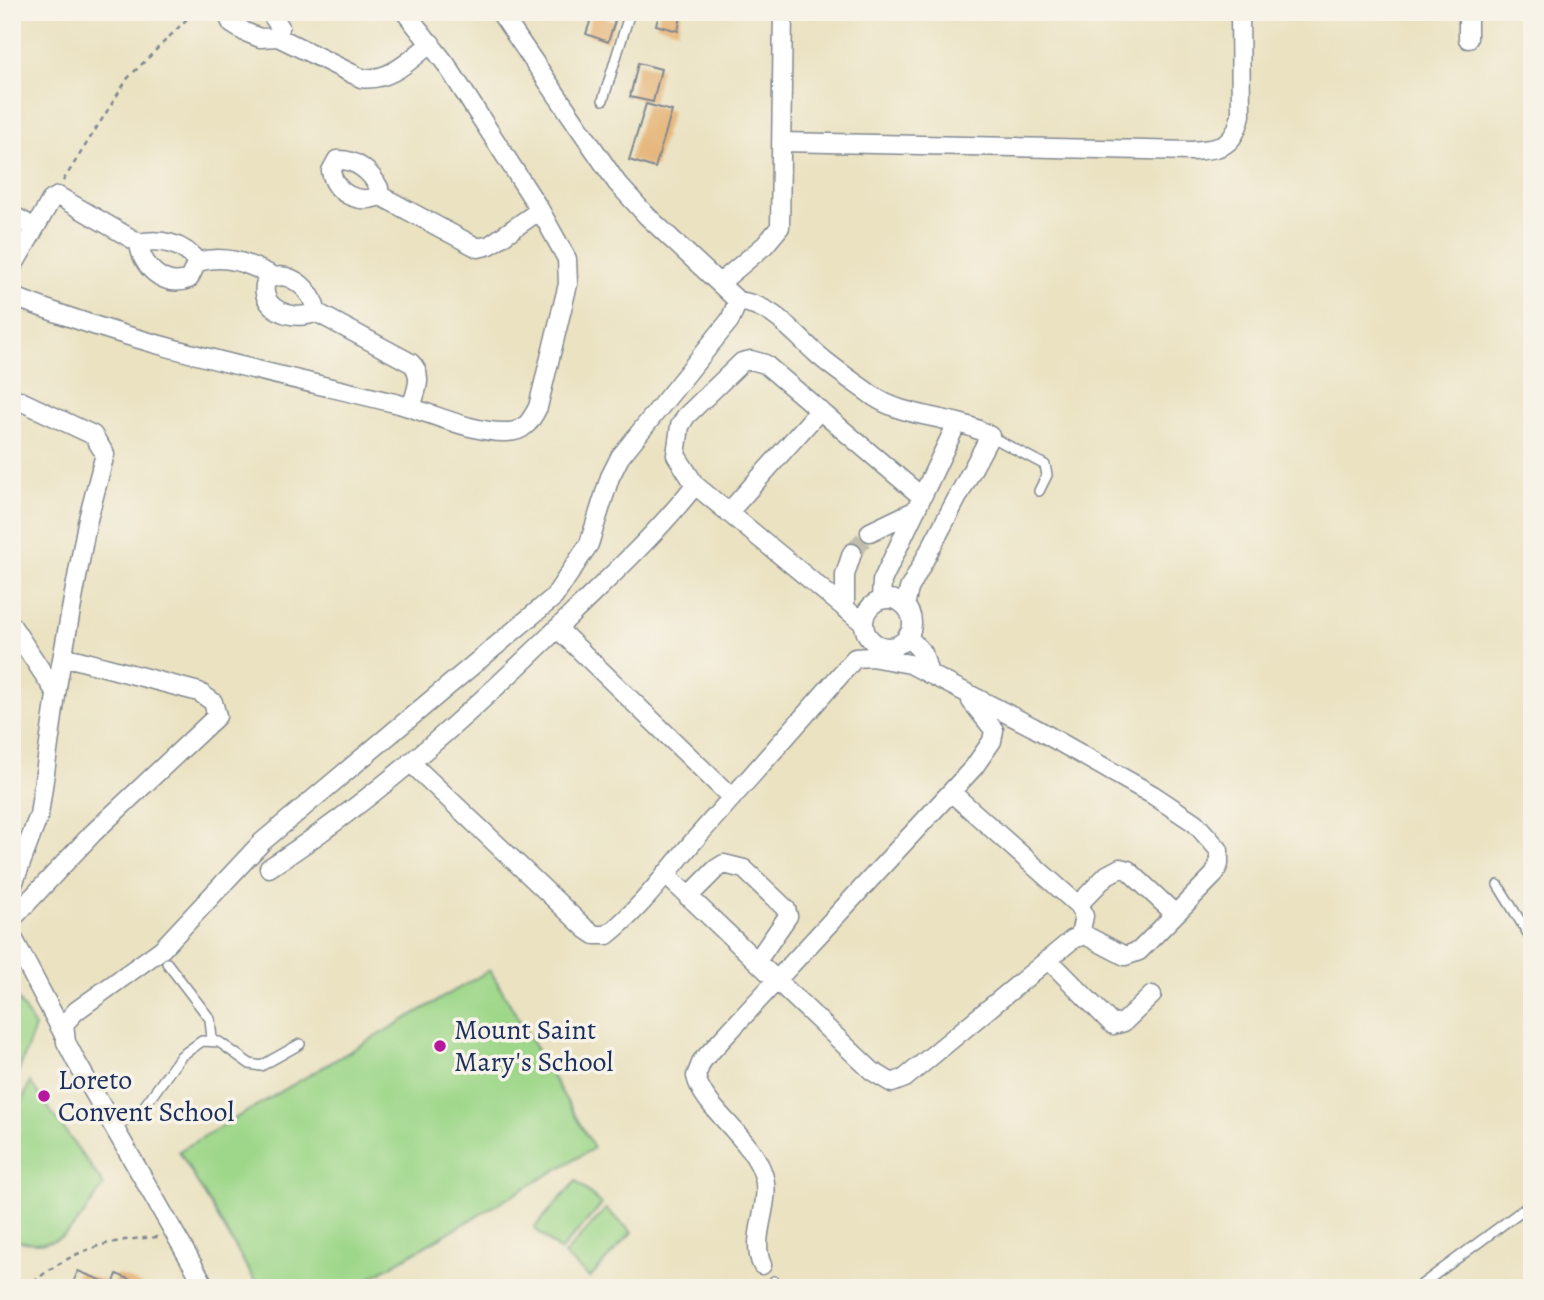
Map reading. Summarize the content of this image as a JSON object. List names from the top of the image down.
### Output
{
  "places": ["Mount Saint Mary's School", "Loreto Convent School"]
}
